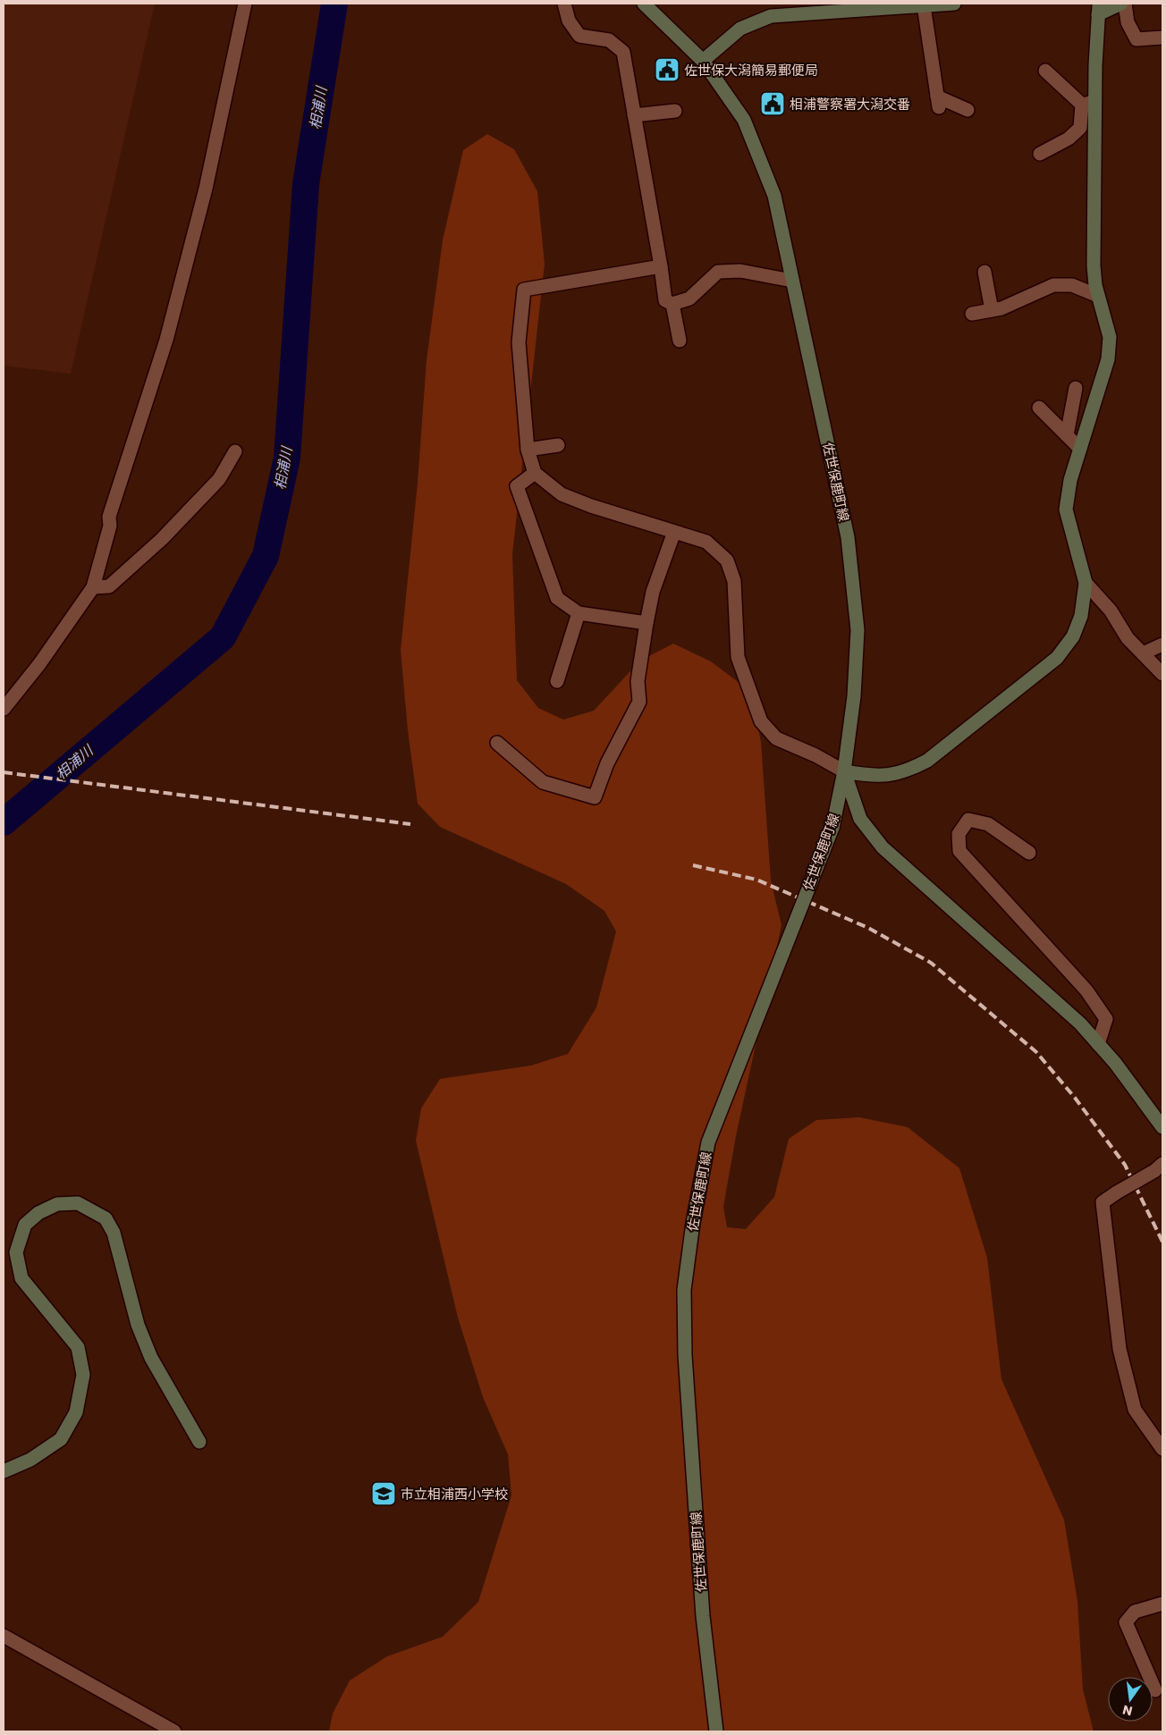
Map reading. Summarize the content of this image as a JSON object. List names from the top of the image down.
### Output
{
  "streets": {
    "street": ["佐世保鹿町線"]
  },
  "water": ["相浦川"],
  "places": {
    "public building": ["佐世保大潟簡易郵便局", "相浦警察署大潟交番"],
    "school or university": ["市立相浦西小学校"]
  },
  "north": "bottom"
}
